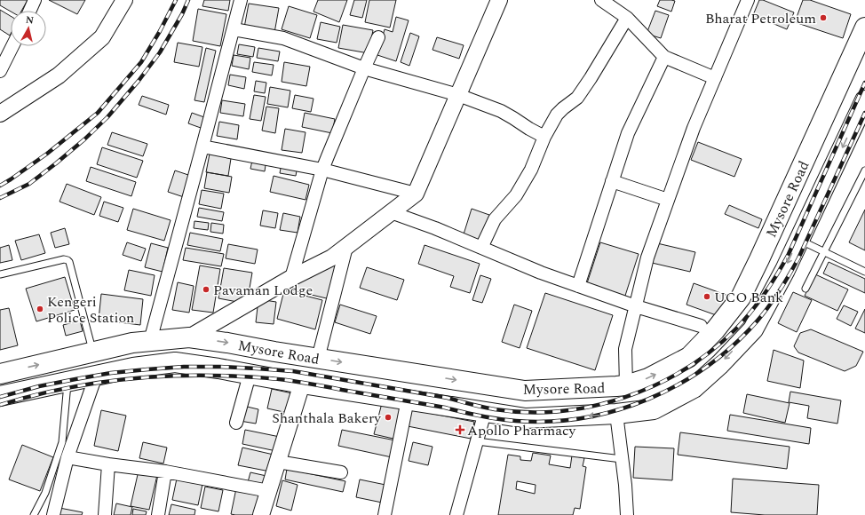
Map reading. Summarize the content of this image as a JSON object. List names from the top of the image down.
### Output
{
  "streets": {
    "highway": ["Mysore Road"]
  },
  "places": {
    "other": [
      "Bharat Petroleum",
      "Pavaman Lodge",
      "UCO Bank",
      "Kengeri Police Station",
      "Shanthala Bakery"
    ],
    "health": ["Apollo Pharmacy"]
  },
  "north": "top"
}
